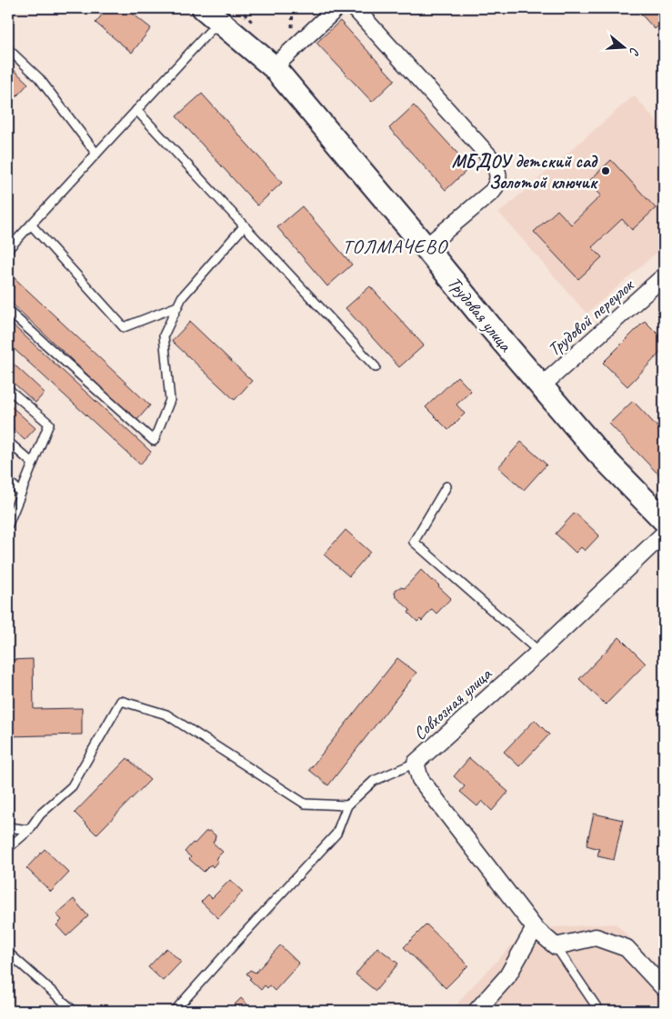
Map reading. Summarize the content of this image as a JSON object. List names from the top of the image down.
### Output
{
  "streets": {
    "street": ["Трудовая улица", "Трудовой переулок", "Совхозная улица"]
  },
  "crossings": [
    ["Трудовая улица", "Трудовой переулок"]
  ],
  "districts": ["ТОЛМАЧЕВО"],
  "places": ["МБДОУ детский сад Золотой ключик"],
  "north": "right"
}
